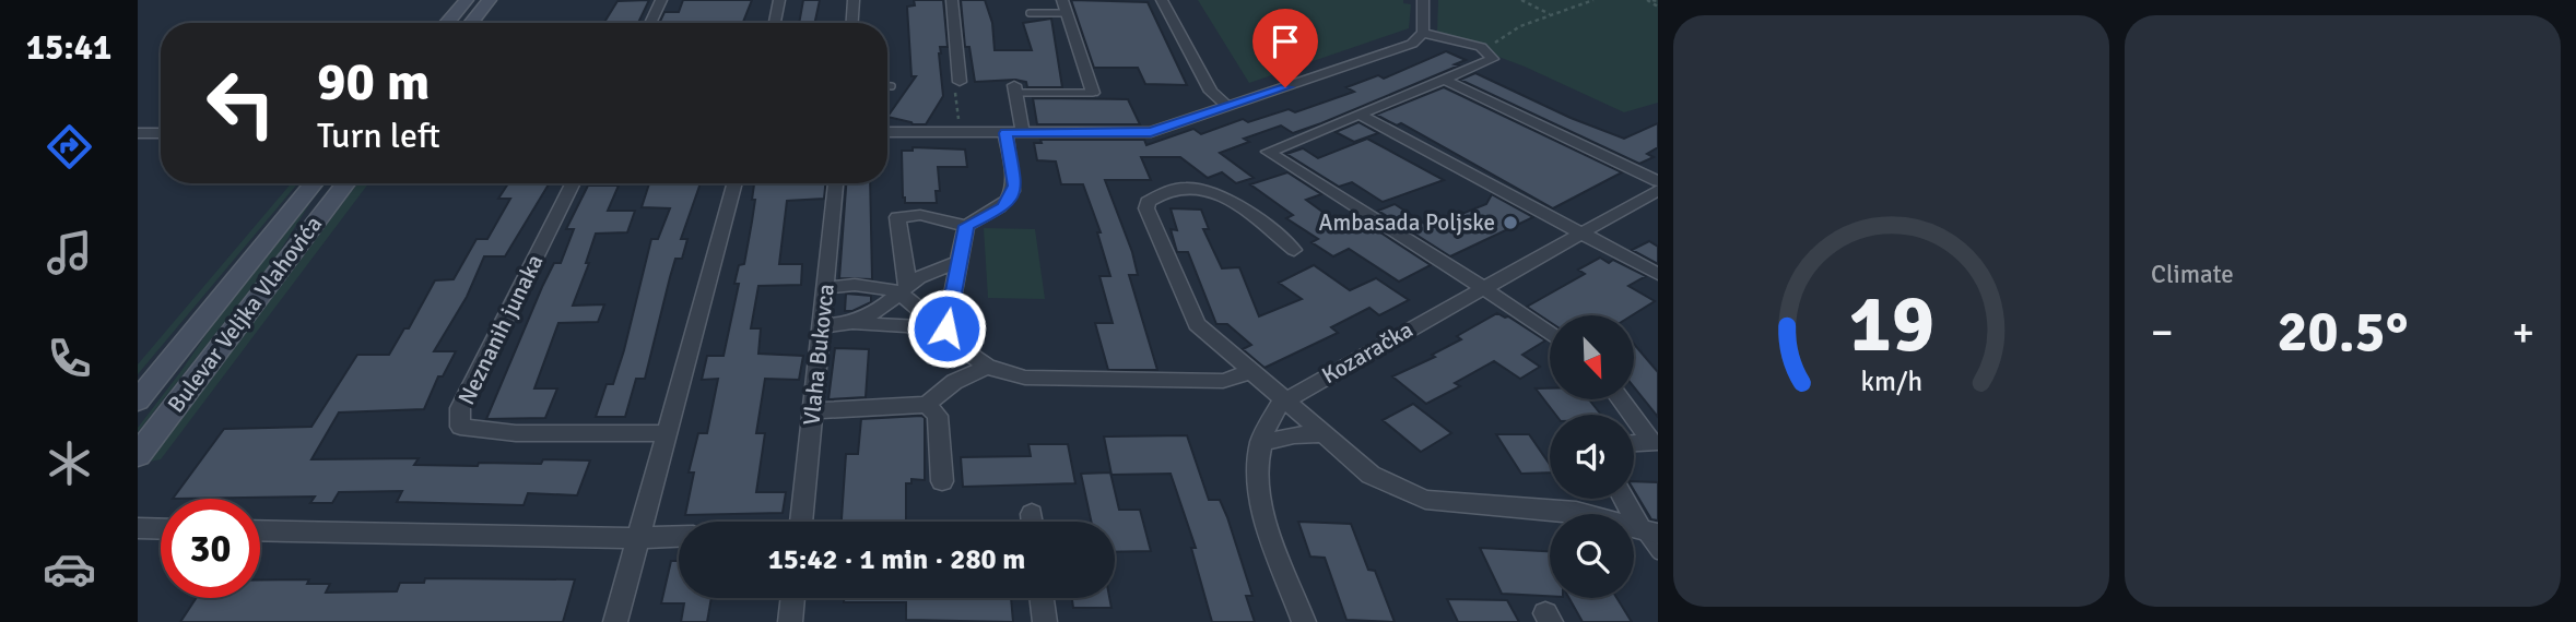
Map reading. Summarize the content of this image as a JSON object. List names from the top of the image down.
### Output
{
  "streets": {
    "main road": ["Bulevar Veljka Vlahovića"],
    "street": ["Neznanih junaka", "Kozaračka", "Vlaha Bukovca"]
  },
  "places": ["Ambasada Poljske"],
  "north": "bottom right",
  "page": {
    "tabs": "15:41",
    "tile": "Climate",
    "turn": ["90 m", "Turn left"],
    "heat": ["−", "20.5°", "+"],
    "limit": "30",
    "trip": "15:42 · 1 min · 280 m",
    "gauge": ["19", "km/h"]
  }
}
